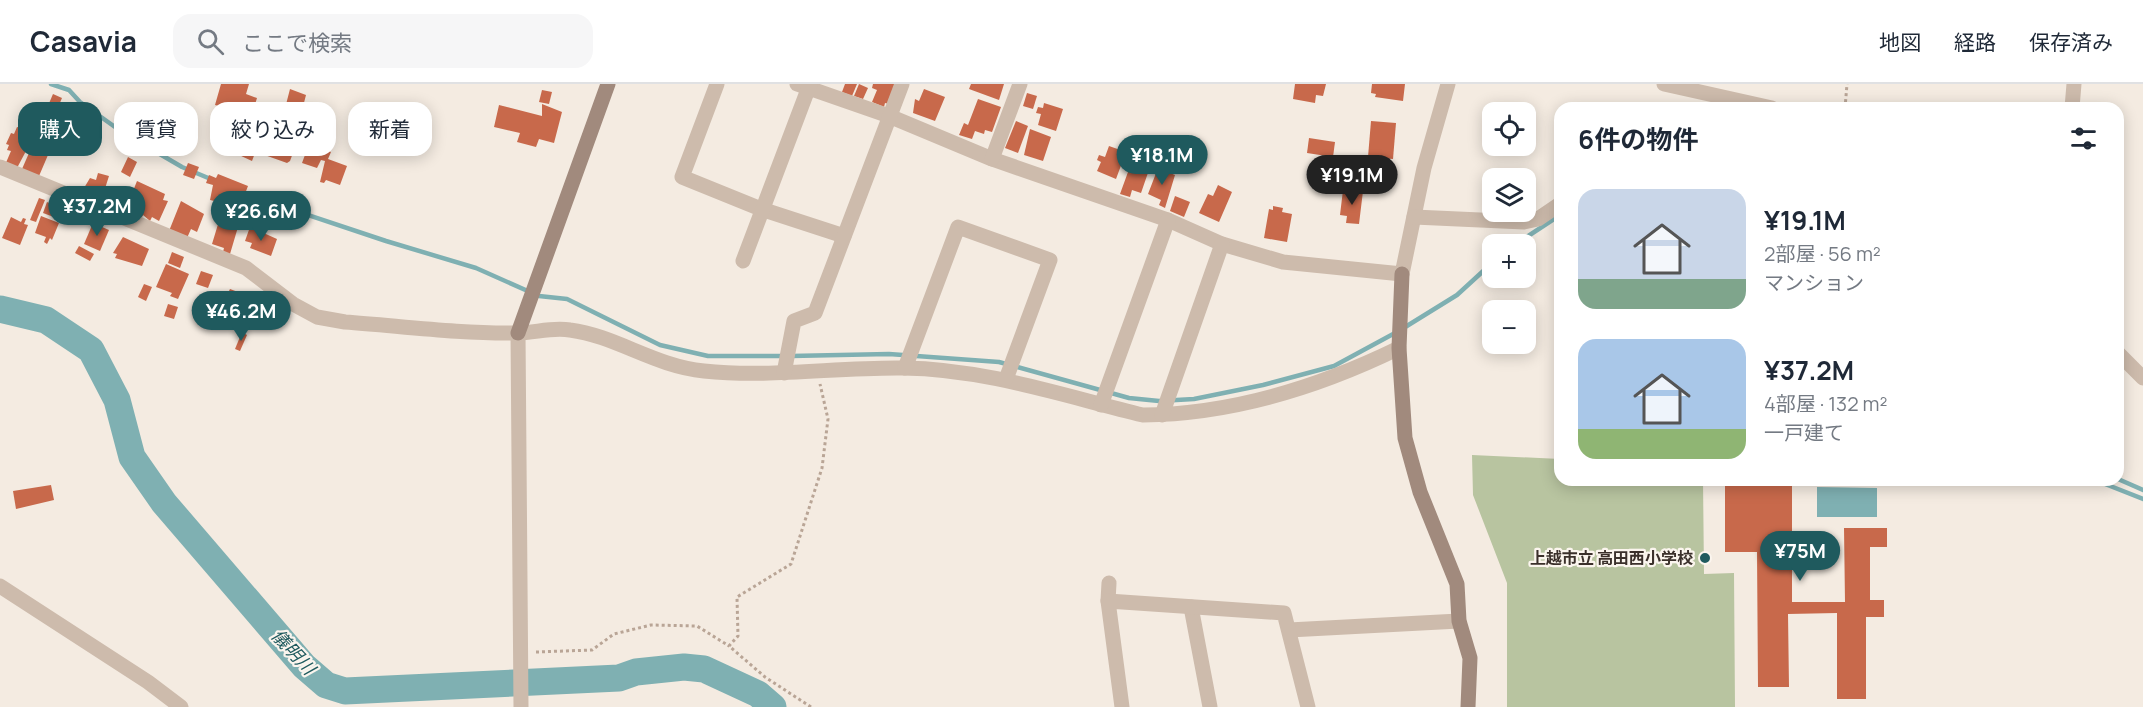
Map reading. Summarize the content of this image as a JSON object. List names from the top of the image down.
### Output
{
  "water": ["儀明川"],
  "places": ["上越市立 高田西小学校"],
  "page": {
    "header": "Casavia",
    "search": "ここで検索",
    "nav": ["地図", "経路", "保存済み"],
    "map_buttons": ["+", "−"],
    "chip": [
      "購入",
      "賃貸",
      "絞り込み",
      "新着"
    ],
    "heading": "6件の物件",
    "price": [
      "¥18.1M",
      "¥19.1M",
      "¥37.2M",
      "¥26.6M",
      "¥46.2M",
      "¥75M"
    ],
    "list": [
      {
        "name": "¥19.1M",
        "note": "2部屋 · 56 m² · マンション"
      },
      {
        "name": "¥37.2M",
        "note": "4部屋 · 132 m² · 一戸建て"
      }
    ]
  }
}
